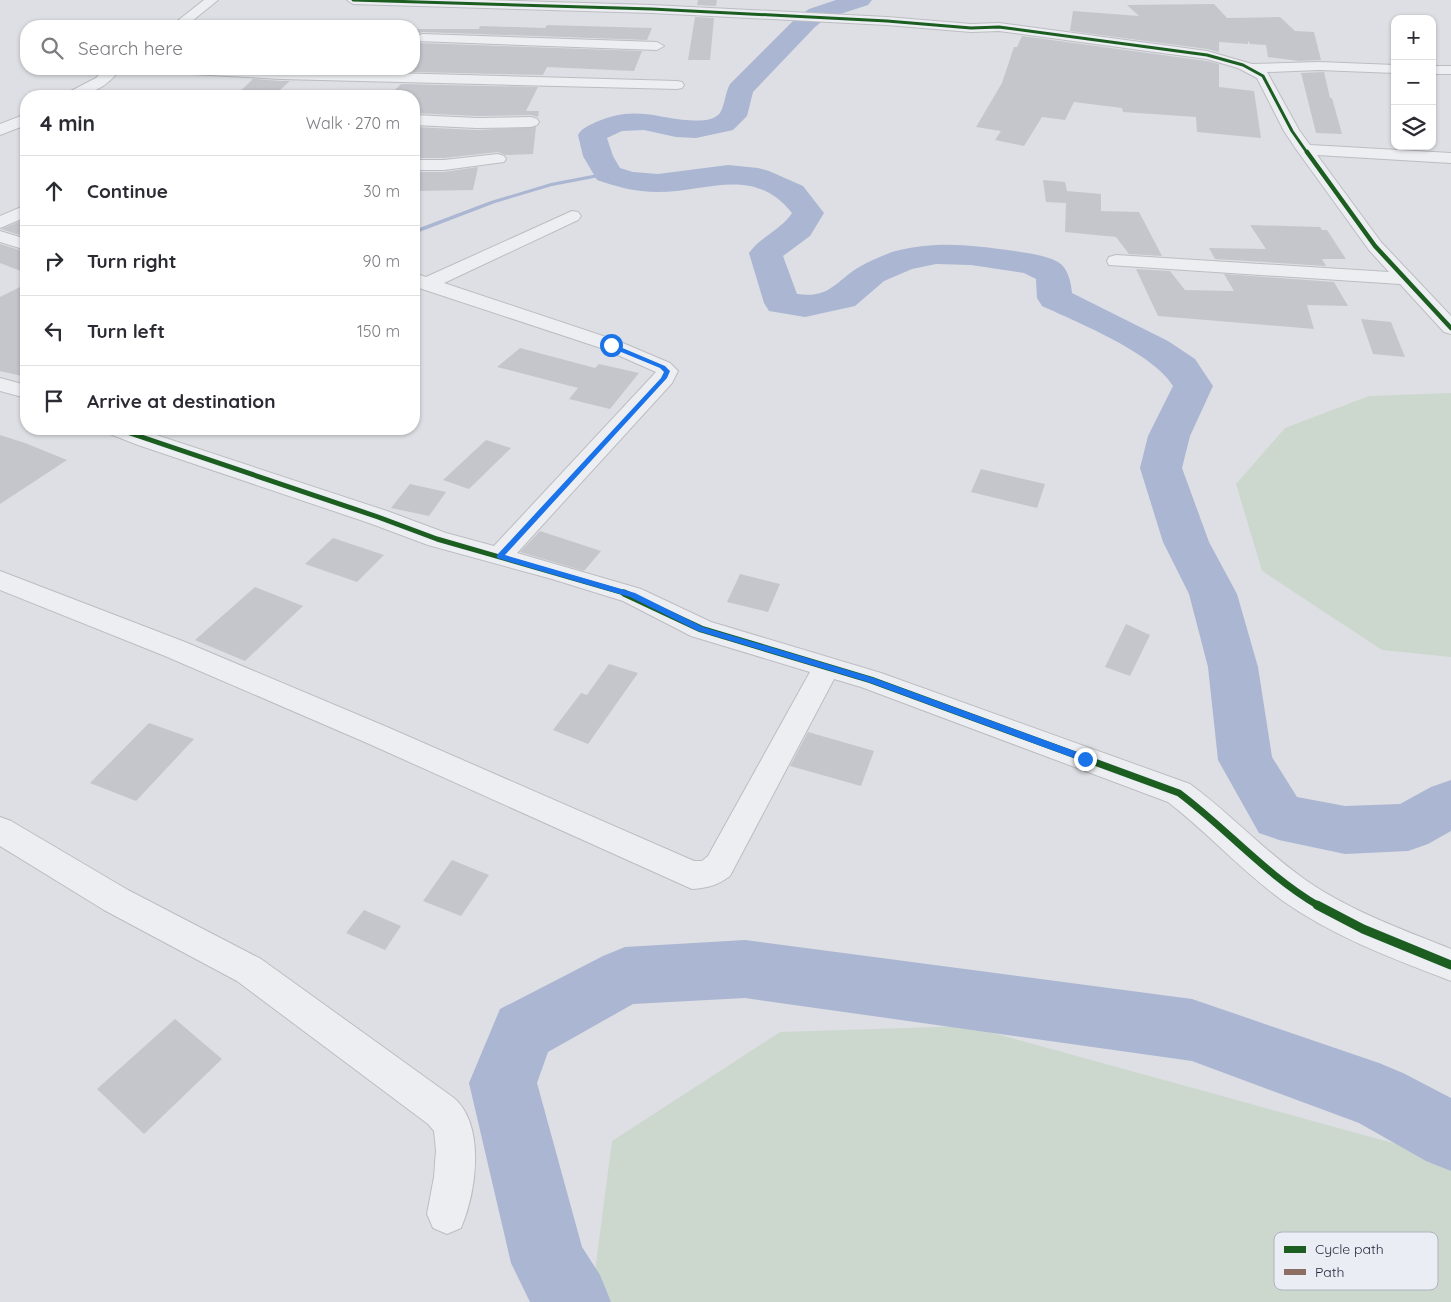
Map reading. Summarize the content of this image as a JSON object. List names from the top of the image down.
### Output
{
  "legend": ["Cycle path", "Path"],
  "page": {
    "map_buttons": ["+", "−"],
    "search": "Search here",
    "heading": ["4 min", "Walk · 270 m"],
    "list": [
      ["Continue", "30 m"],
      ["Turn right", "90 m"],
      ["Turn left", "150 m"],
      "Arrive at destination"
    ]
  }
}
